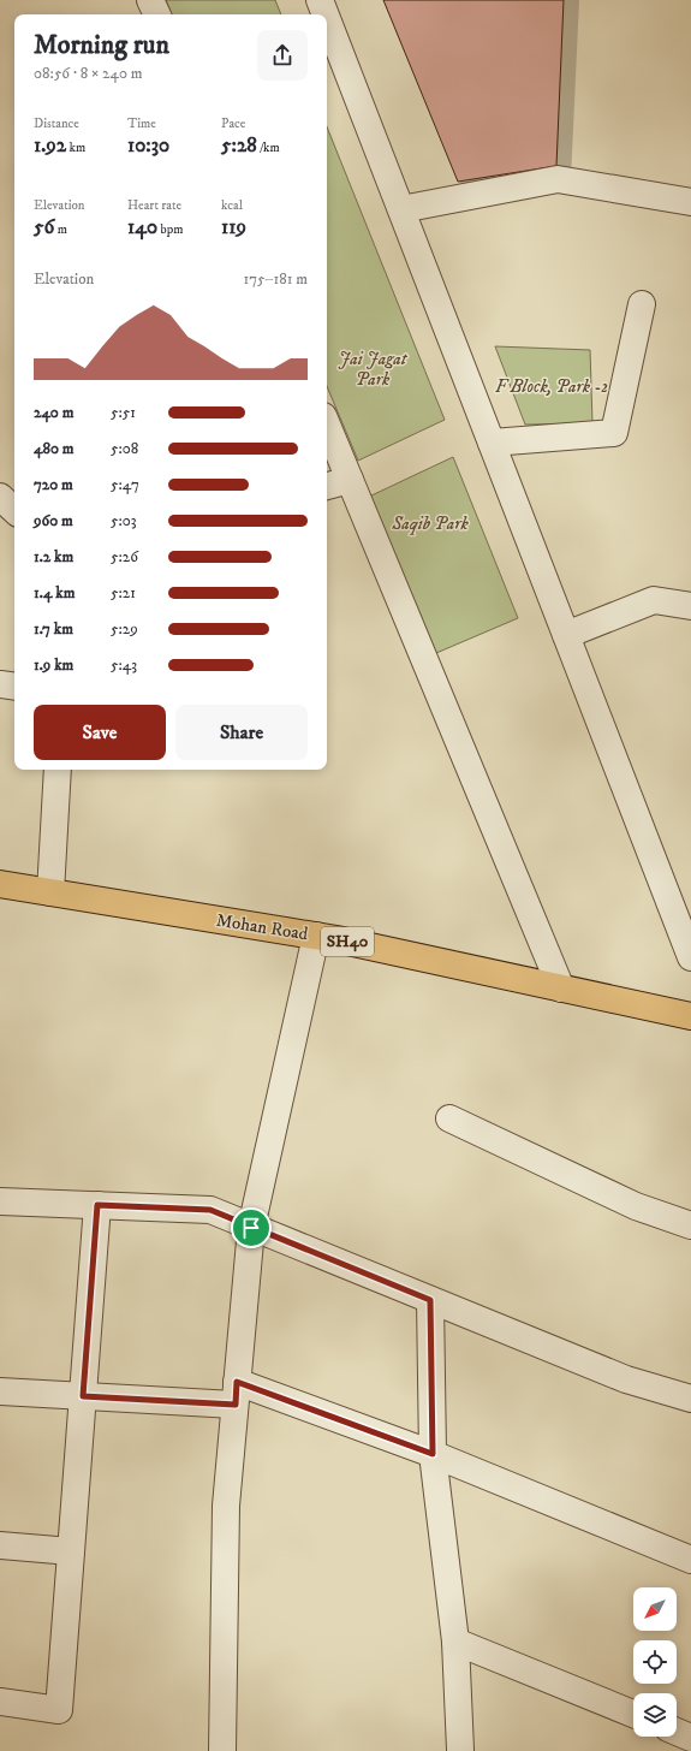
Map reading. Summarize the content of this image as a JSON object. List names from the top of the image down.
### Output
{
  "streets": {
    "main road": ["Mohan Road", "SH40"]
  },
  "parks": ["Jai Jagat Park", "F Block, Park -2", "Saqib Park"],
  "north": "bottom left",
  "page": {
    "heading": ["Morning run", "08:56 · 8 × 240 m"],
    "stats": [
      ["Distance", "1.92 km"],
      ["Time", "10:30"],
      ["Pace", "5:28 /km"],
      ["Elevation", "56 m"],
      ["Heart rate", "140 bpm"],
      ["kcal", "119"]
    ],
    "chart": ["Elevation", "175–181 m"],
    "list": [
      {
        "name": "240 m",
        "note": "5:51"
      },
      {
        "name": "480 m",
        "note": "5:08"
      },
      {
        "name": "720 m",
        "note": "5:47"
      },
      {
        "name": "960 m",
        "note": "5:03"
      },
      {
        "name": "1.2 km",
        "note": "5:26"
      },
      {
        "name": "1.4 km",
        "note": "5:21"
      },
      {
        "name": "1.7 km",
        "note": "5:29"
      },
      {
        "name": "1.9 km",
        "note": "5:43"
      }
    ],
    "buttons": ["Save", "Share"]
  }
}
